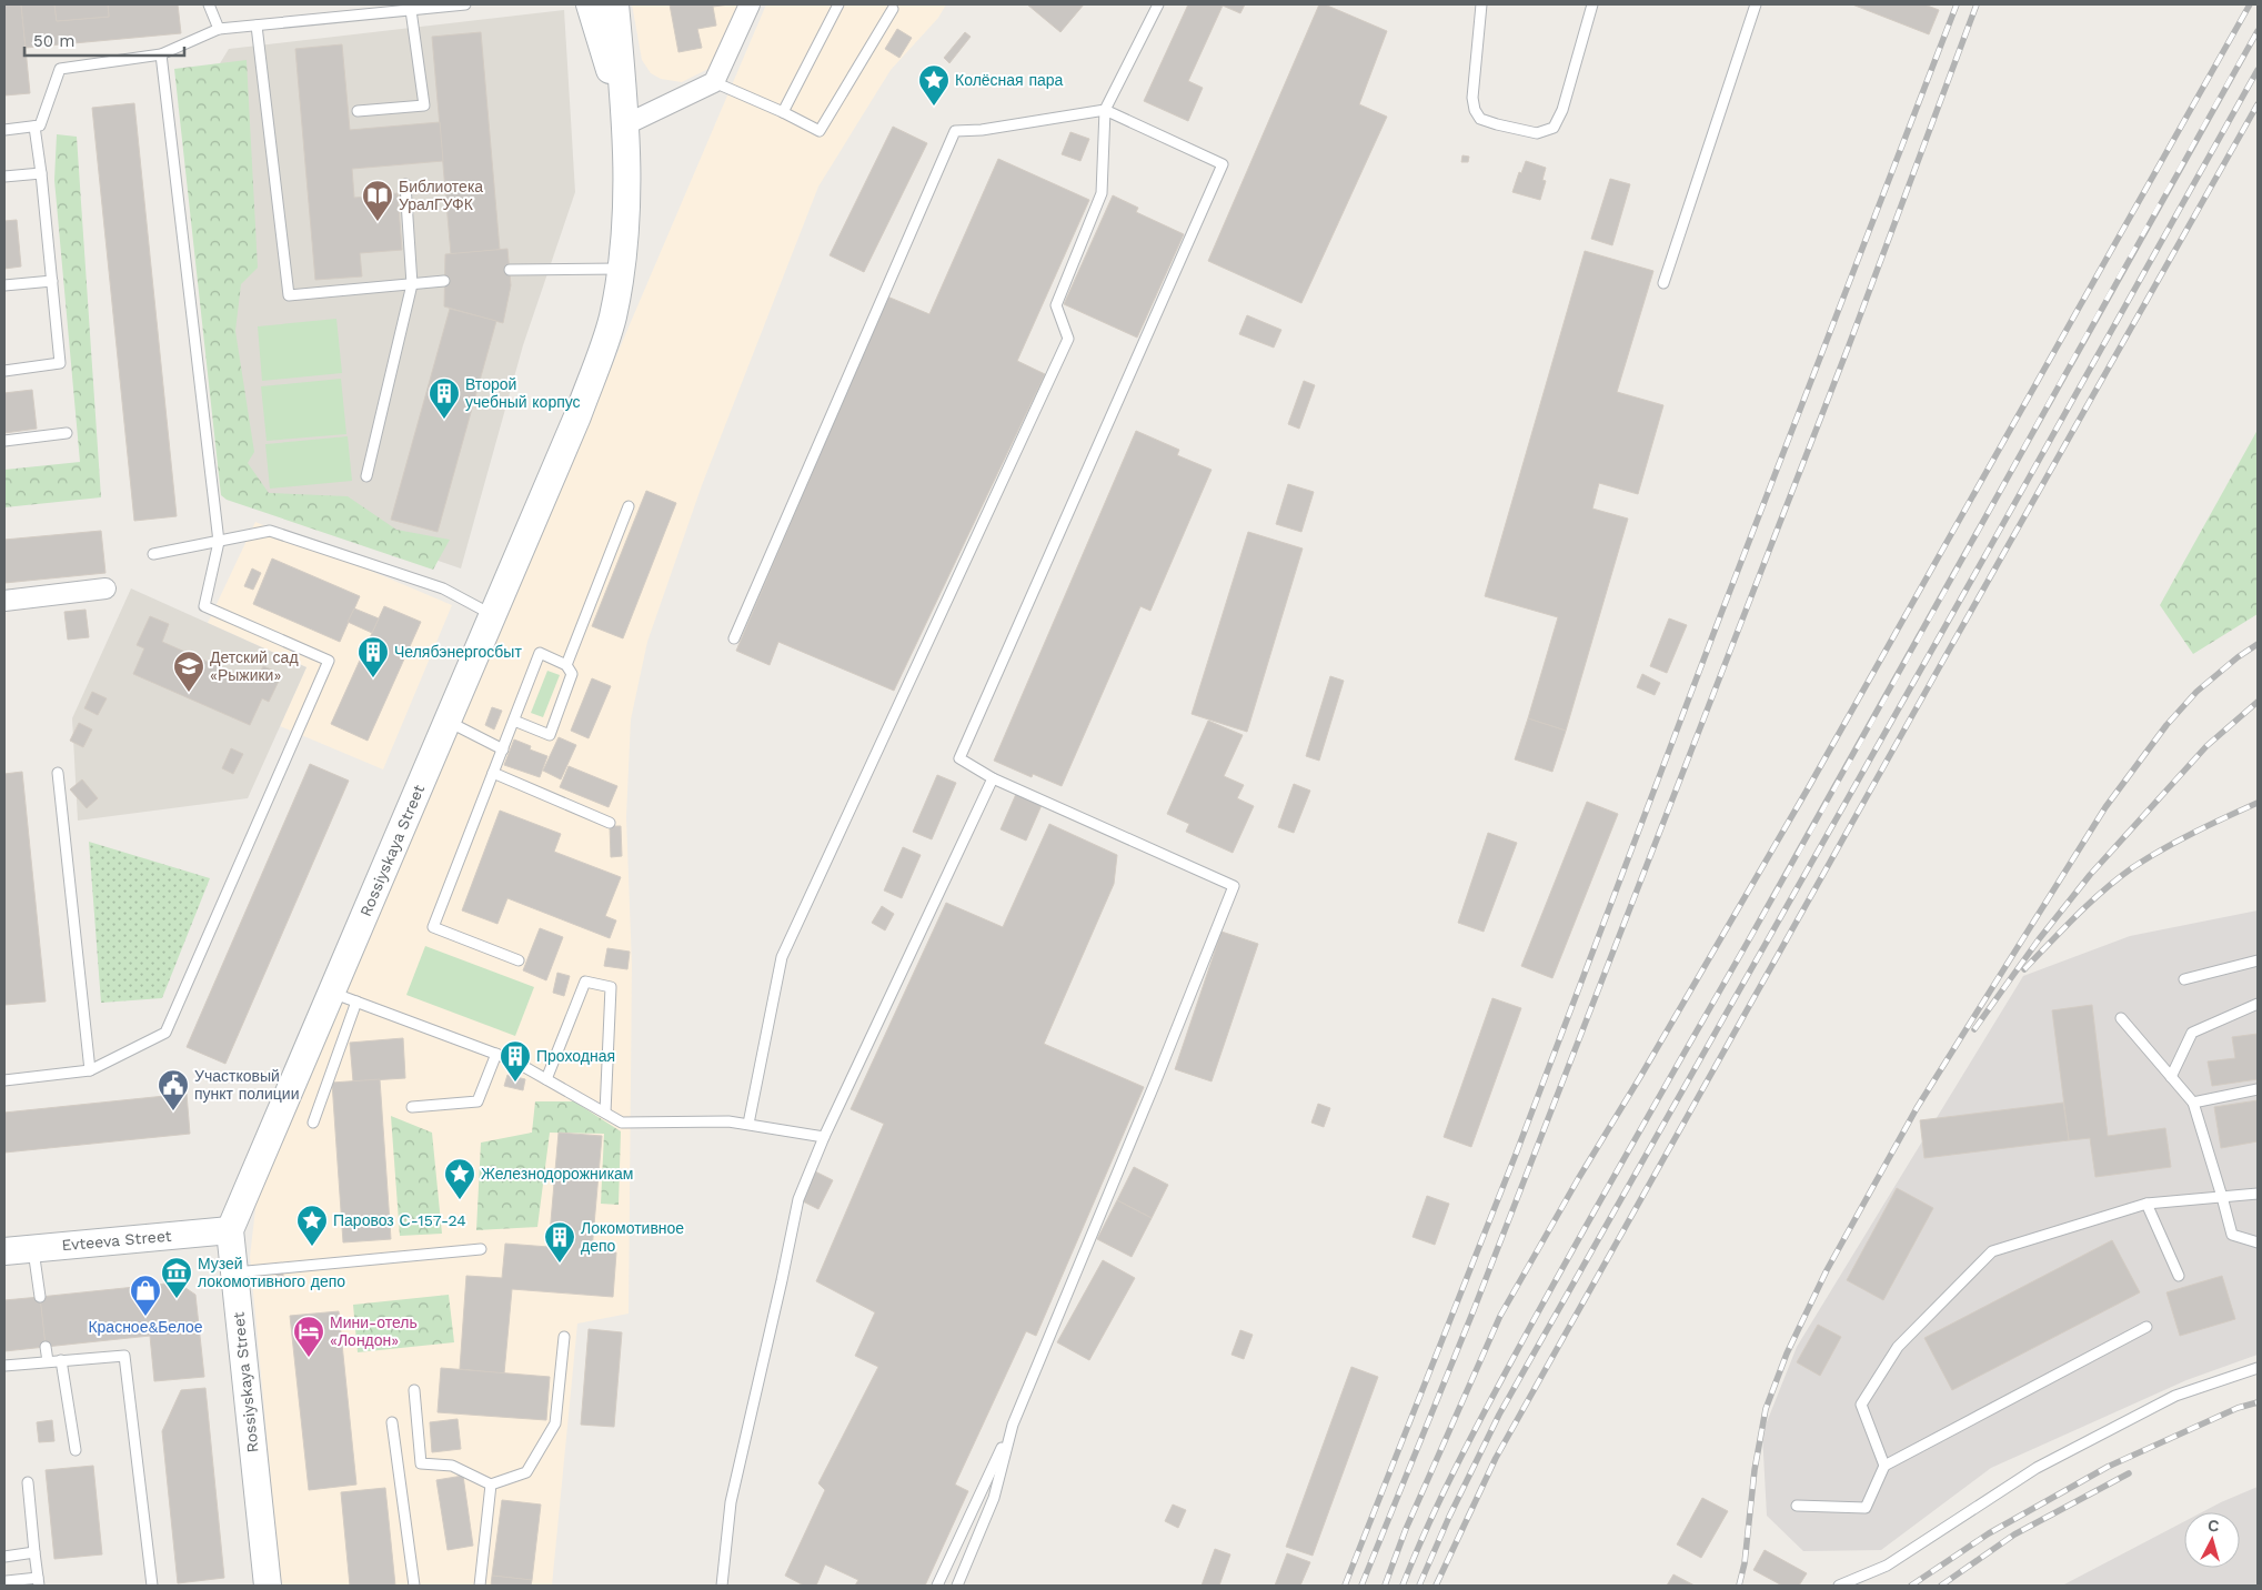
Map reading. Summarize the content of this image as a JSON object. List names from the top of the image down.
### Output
{
  "streets": {
    "main road": ["Rossiyskaya Street", "Evteeva Street"]
  },
  "crossings": [
    ["Rossiyskaya Street", "Evteeva Street"]
  ],
  "places": {
    "place": ["Колёсная пара", "Железнодорожникам", "Паровоз С-157-24"],
    "library": ["Библиотека УралГУФК"],
    "building": [
      "Второй учебный корпус",
      "Челябэнергосбыт",
      "Проходная",
      "Локомотивное депо"
    ],
    "school or university": ["Детский сад «Рыжики»"],
    "public building": ["Участковый пункт полиции"],
    "museum": ["Музей локомотивного депо"],
    "shop": ["Красное&Белое"],
    "hotel": ["Мини-отель «Лондон»"]
  },
  "scale_bar": "50 m",
  "north": "top"
}
